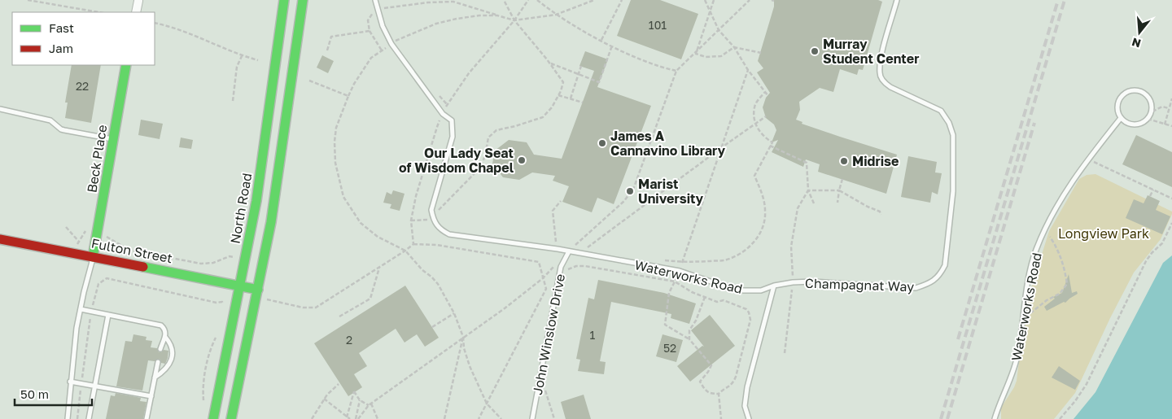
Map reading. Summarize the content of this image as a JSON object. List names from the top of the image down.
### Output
{
  "streets": {
    "main road": ["Beck Place", "North Road", "Fulton Street"],
    "lane": ["Waterworks Road", "Champagnat Way", "John Winslow Drive"]
  },
  "crossings": [
    ["Beck Place", "Fulton Street"],
    ["North Road", "Fulton Street"],
    ["Waterworks Road", "Champagnat Way"],
    ["Waterworks Road", "John Winslow Drive"]
  ],
  "parks": ["Longview Park"],
  "places": [
    "Murray Student Center",
    "James A Cannavino Library",
    "Our Lady Seat of Wisdom Chapel",
    "Midrise",
    "Marist University"
  ],
  "house_numbers": [
    "101",
    "22",
    "1",
    "2",
    "52"
  ],
  "legend": ["Fast", "Jam"],
  "scale_bar": "50 m",
  "north": "bottom"
}
